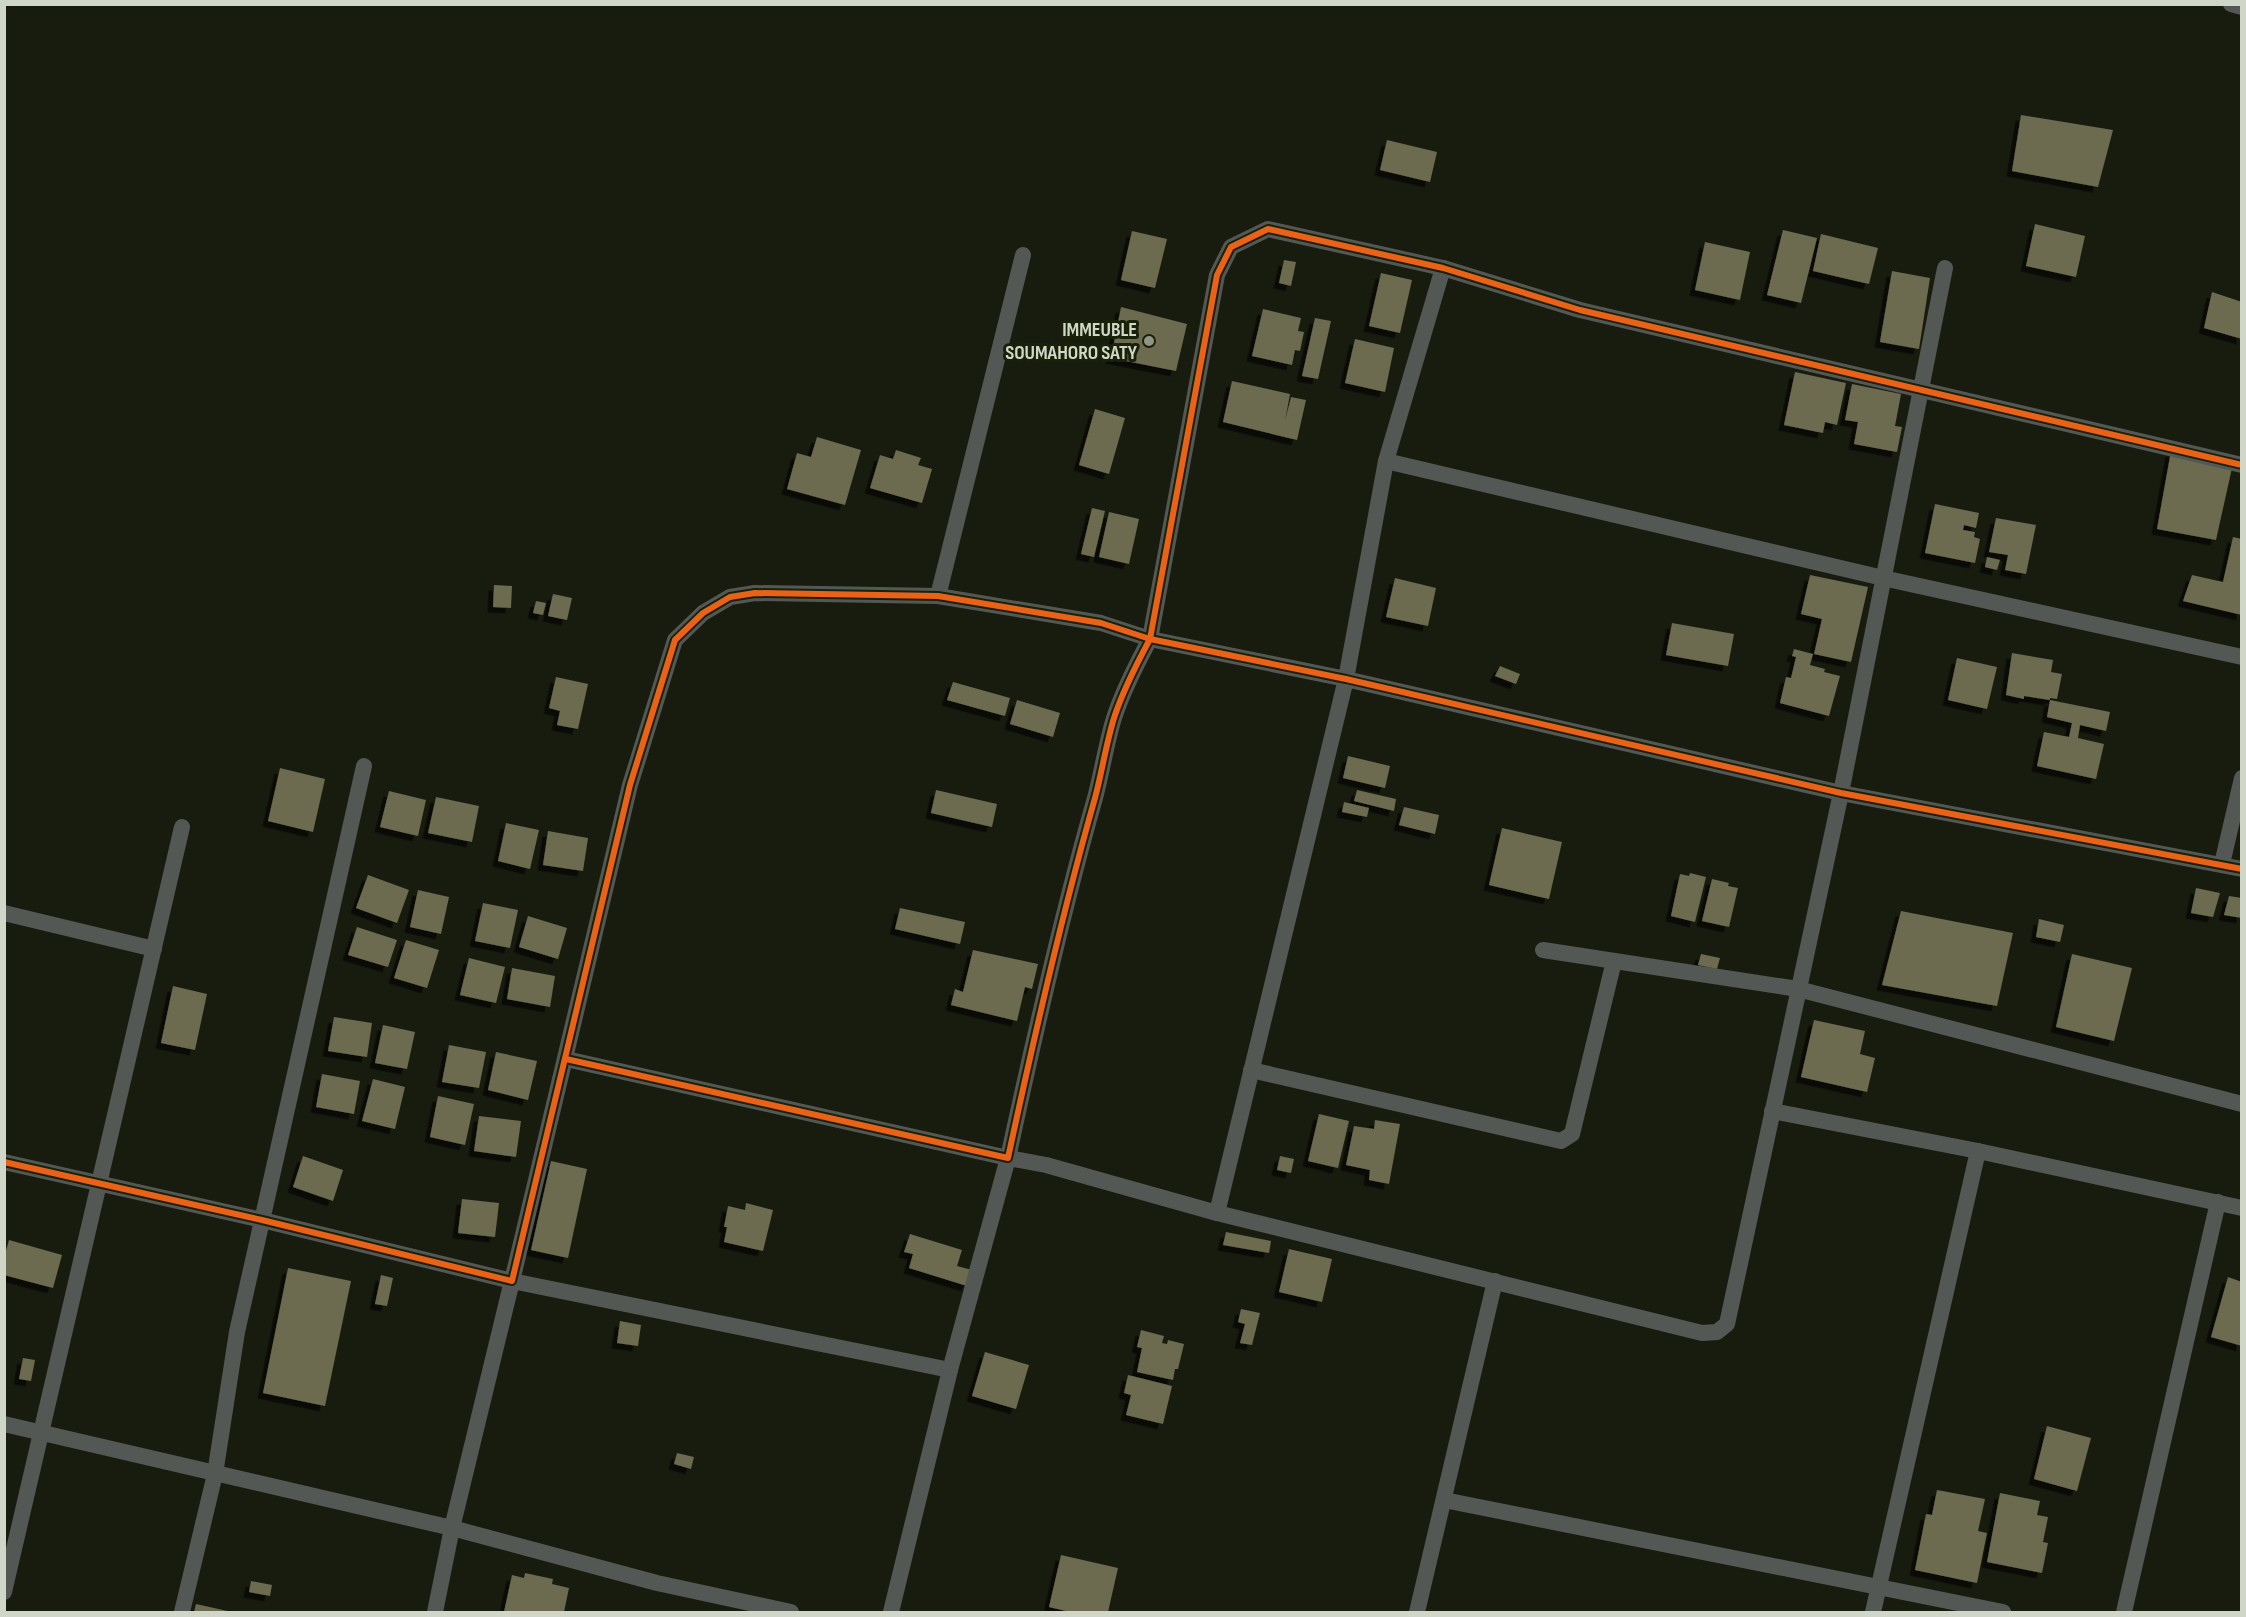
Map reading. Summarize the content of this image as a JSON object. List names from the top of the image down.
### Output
{
  "places": ["IMMEUBLE SOUMAHORO SATY"]
}
